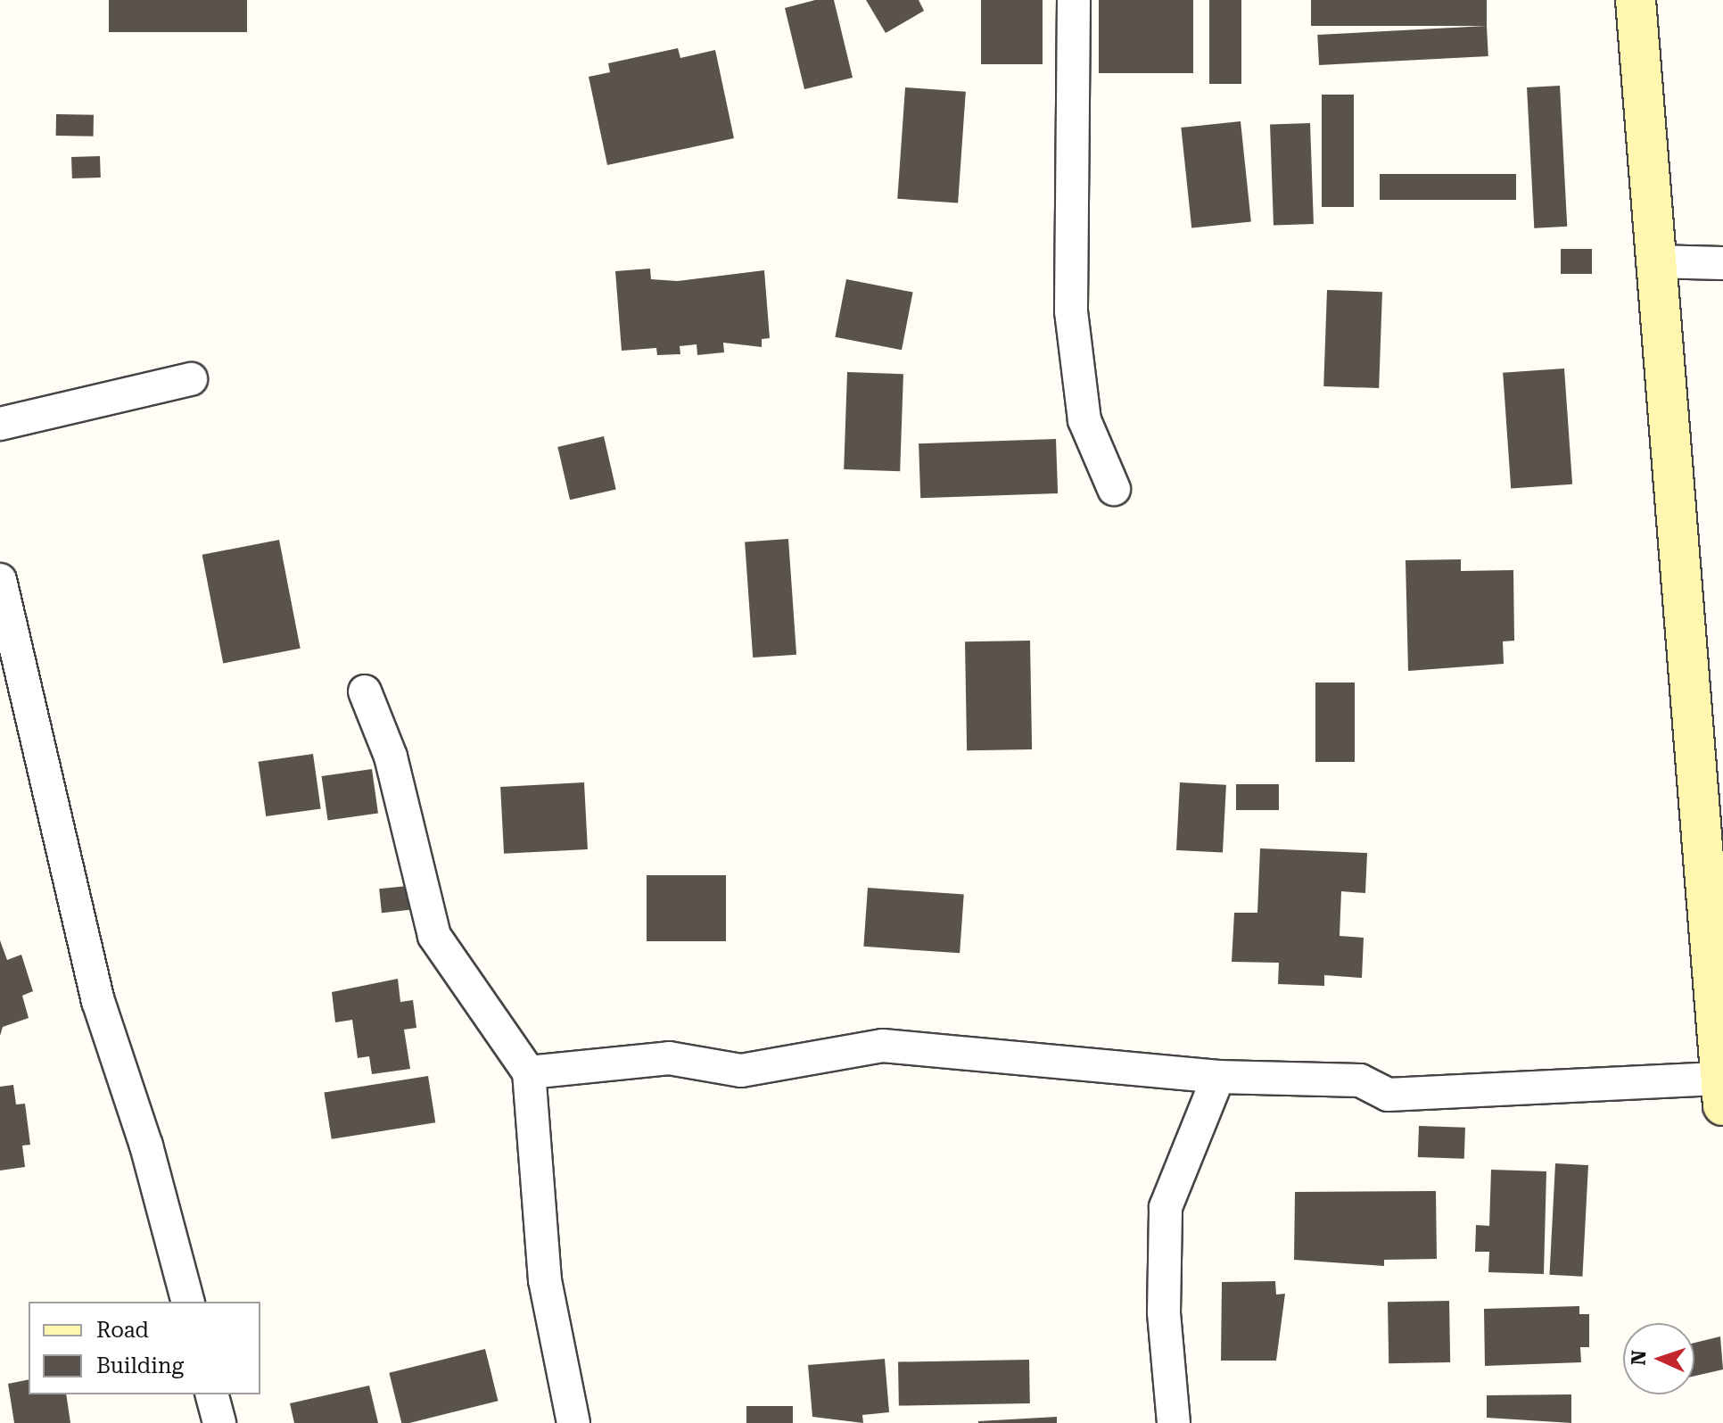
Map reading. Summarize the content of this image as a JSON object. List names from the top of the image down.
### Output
{
  "legend": ["Road", "Building"],
  "north": "left"
}
